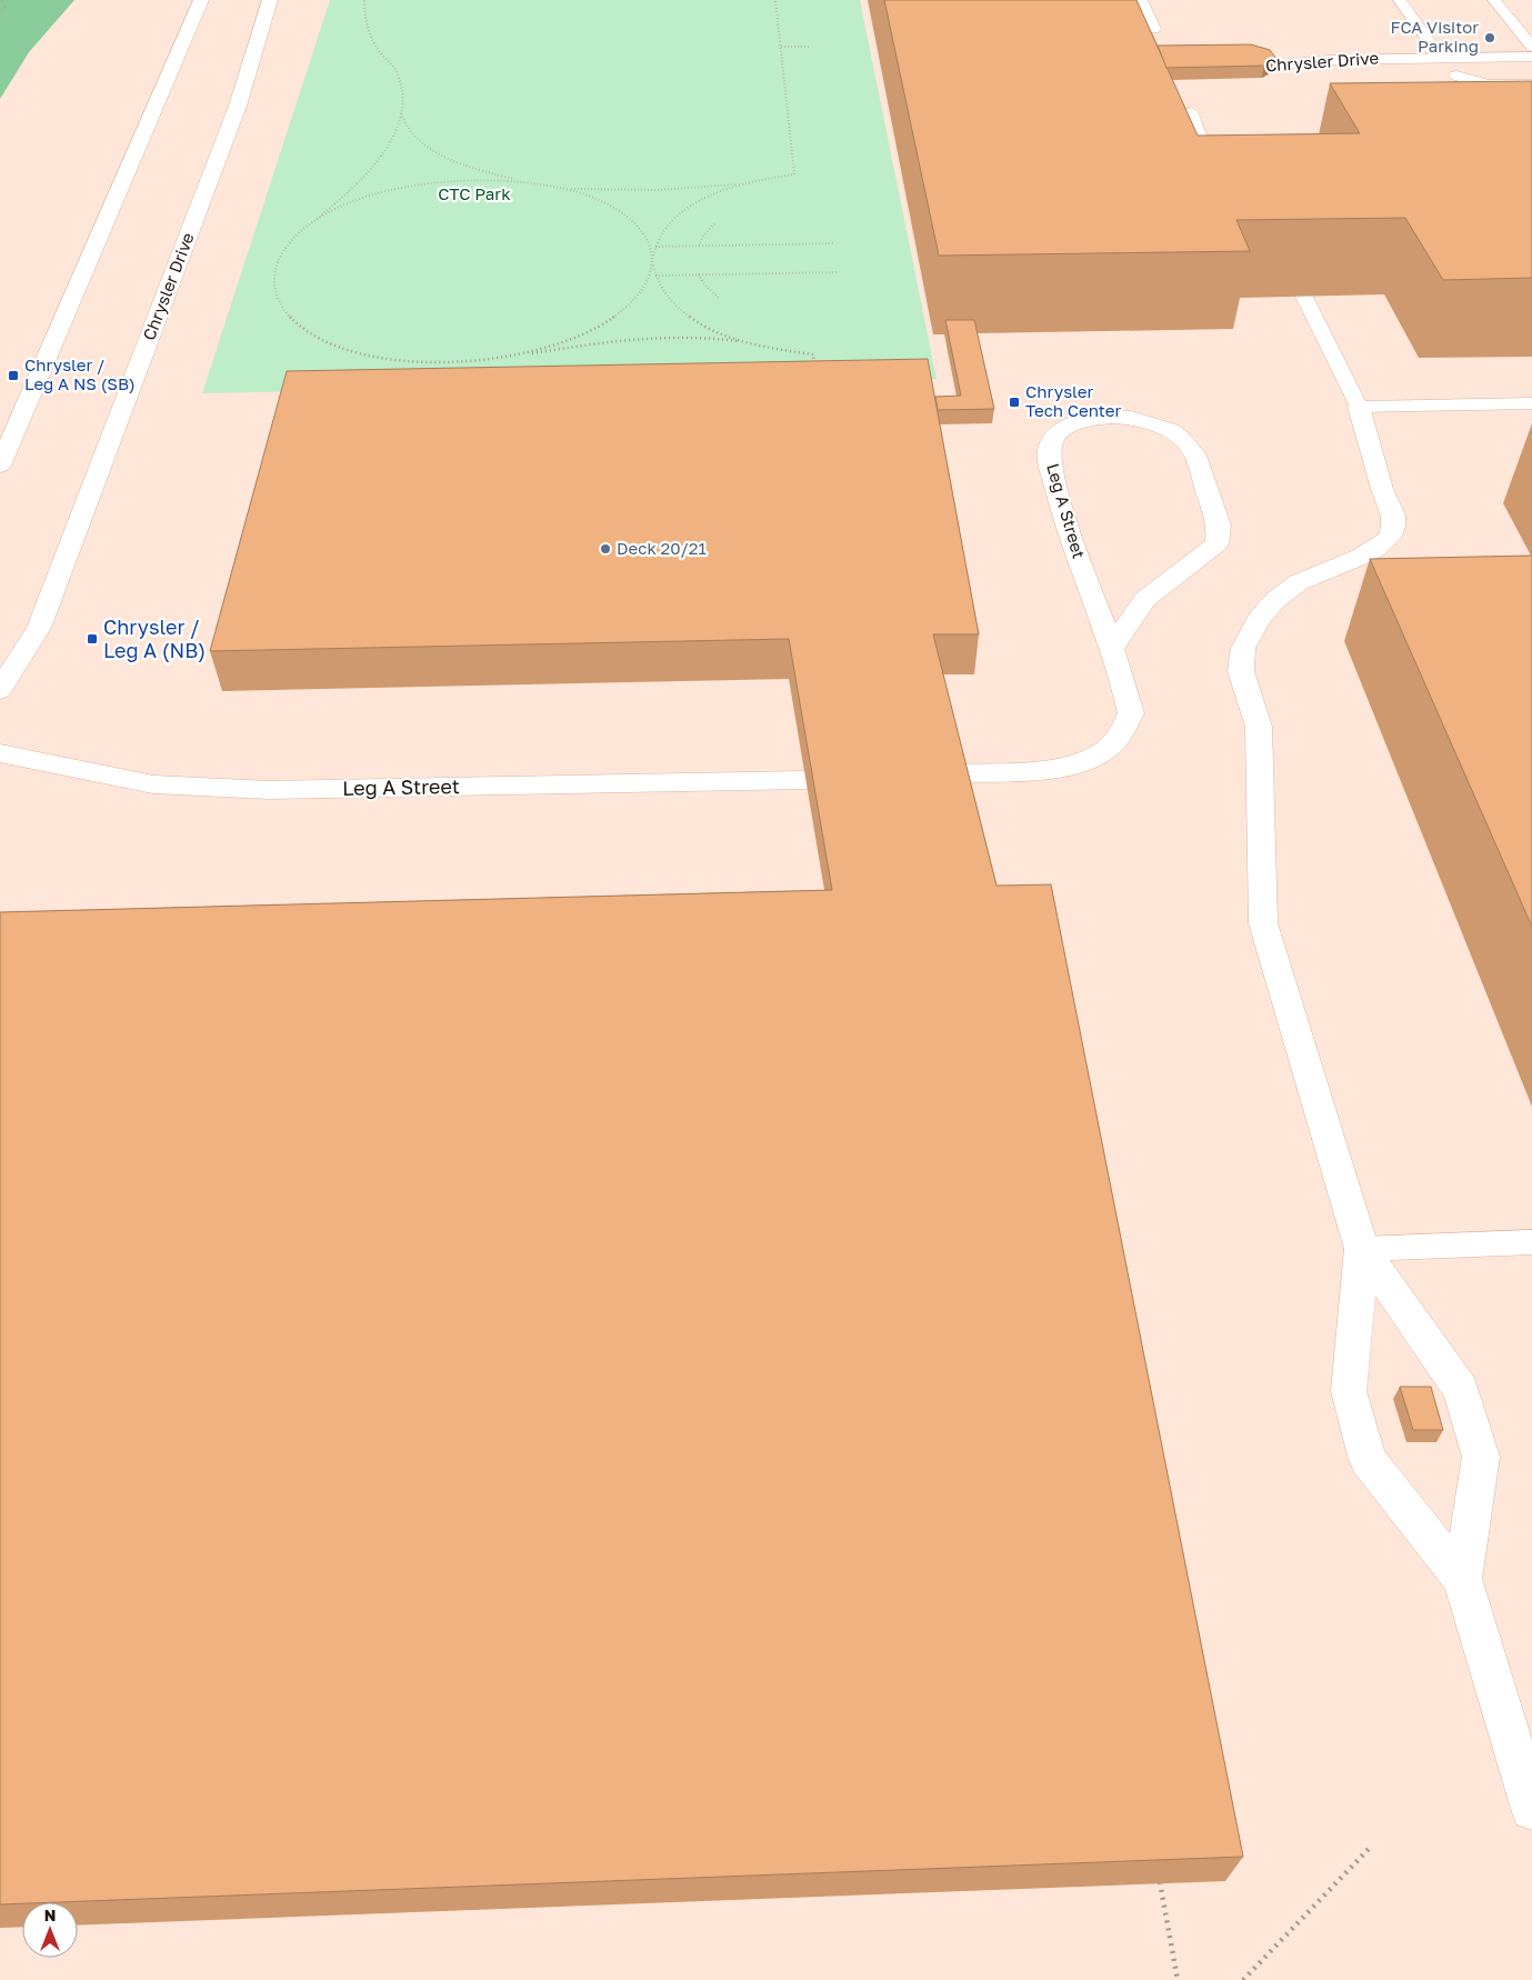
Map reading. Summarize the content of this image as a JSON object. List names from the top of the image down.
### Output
{
  "streets": {
    "street": ["Chrysler Drive", "Leg A Street"]
  },
  "parks": ["CTC Park"],
  "places": {
    "other": ["FCA Visitor Parking", "Deck 20/21"],
    "transit": ["Chrysler / Leg A NS (SB)", "Chrysler Tech Center", "Chrysler / Leg A (NB)"]
  },
  "north": "top"
}
